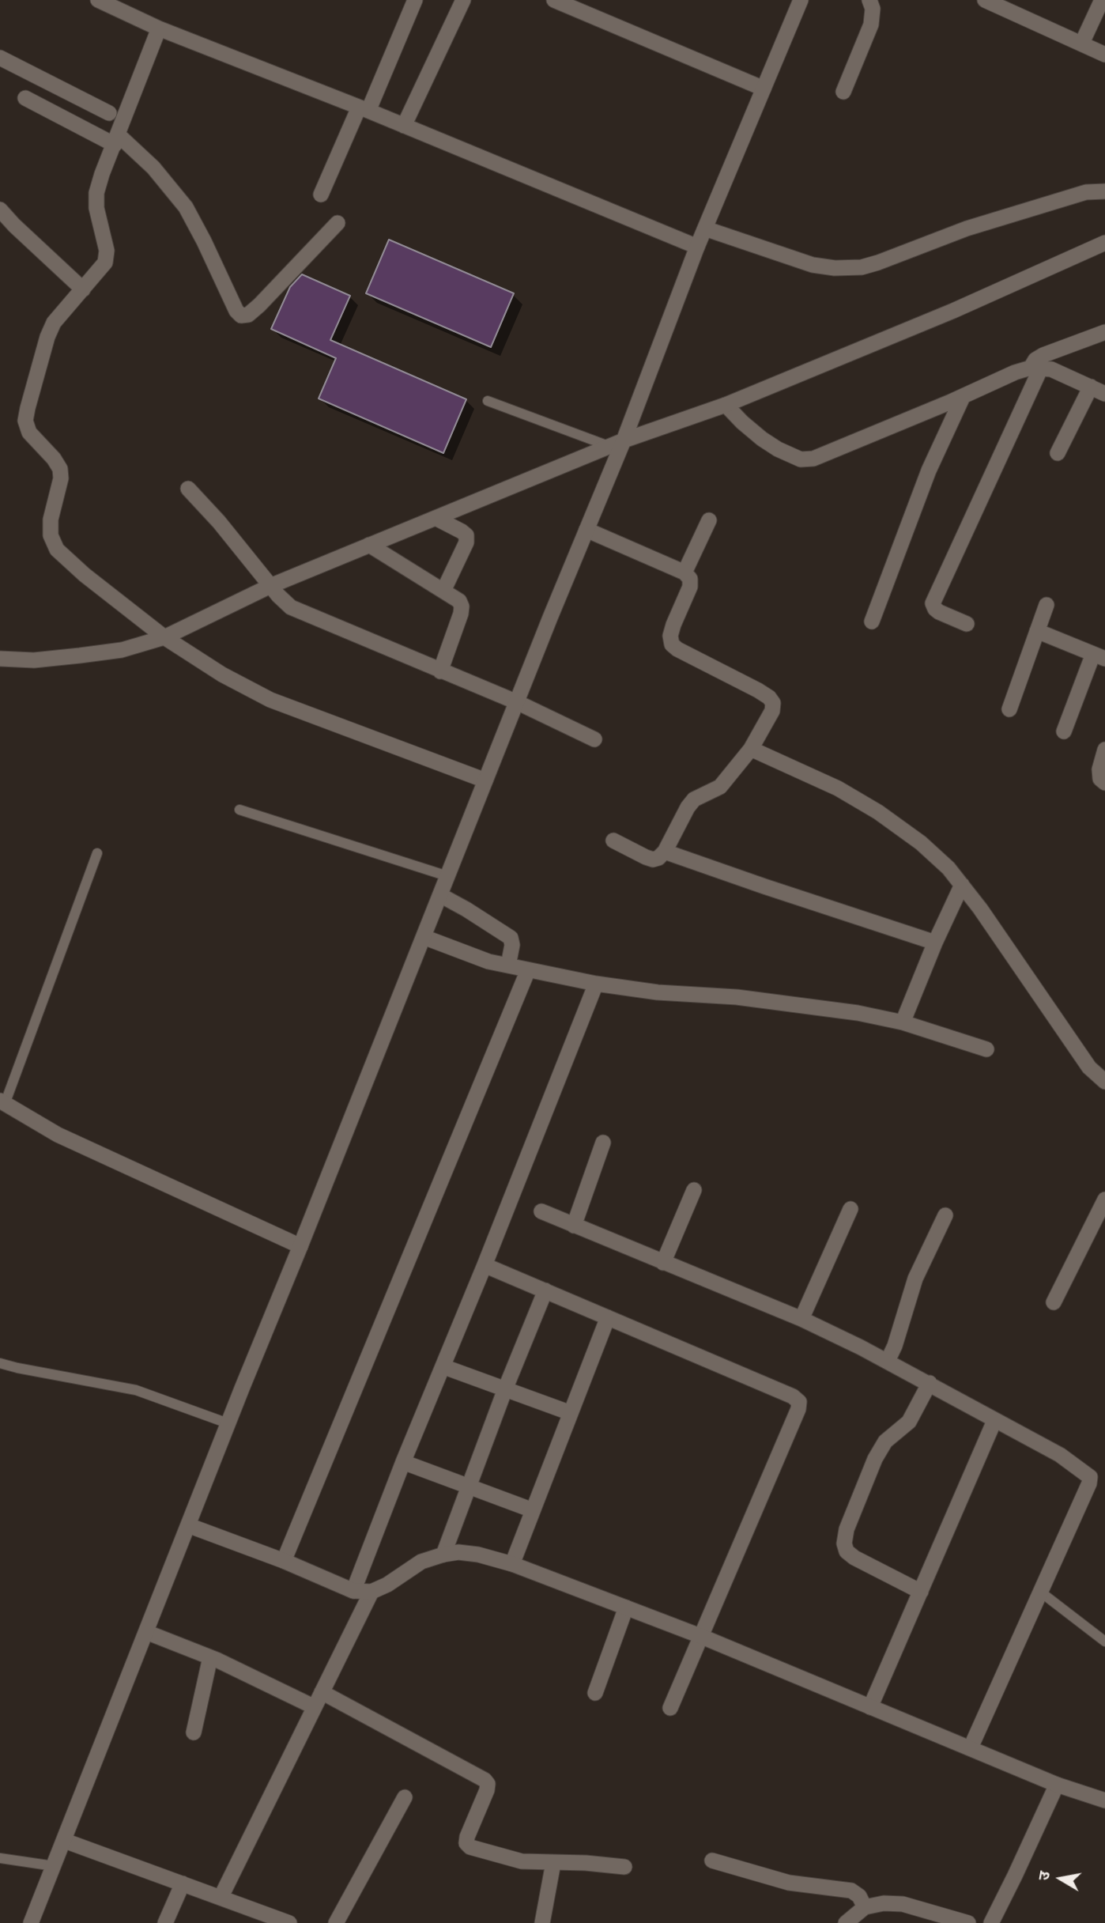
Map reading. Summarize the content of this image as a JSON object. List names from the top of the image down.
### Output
{
  "north": "left"
}
